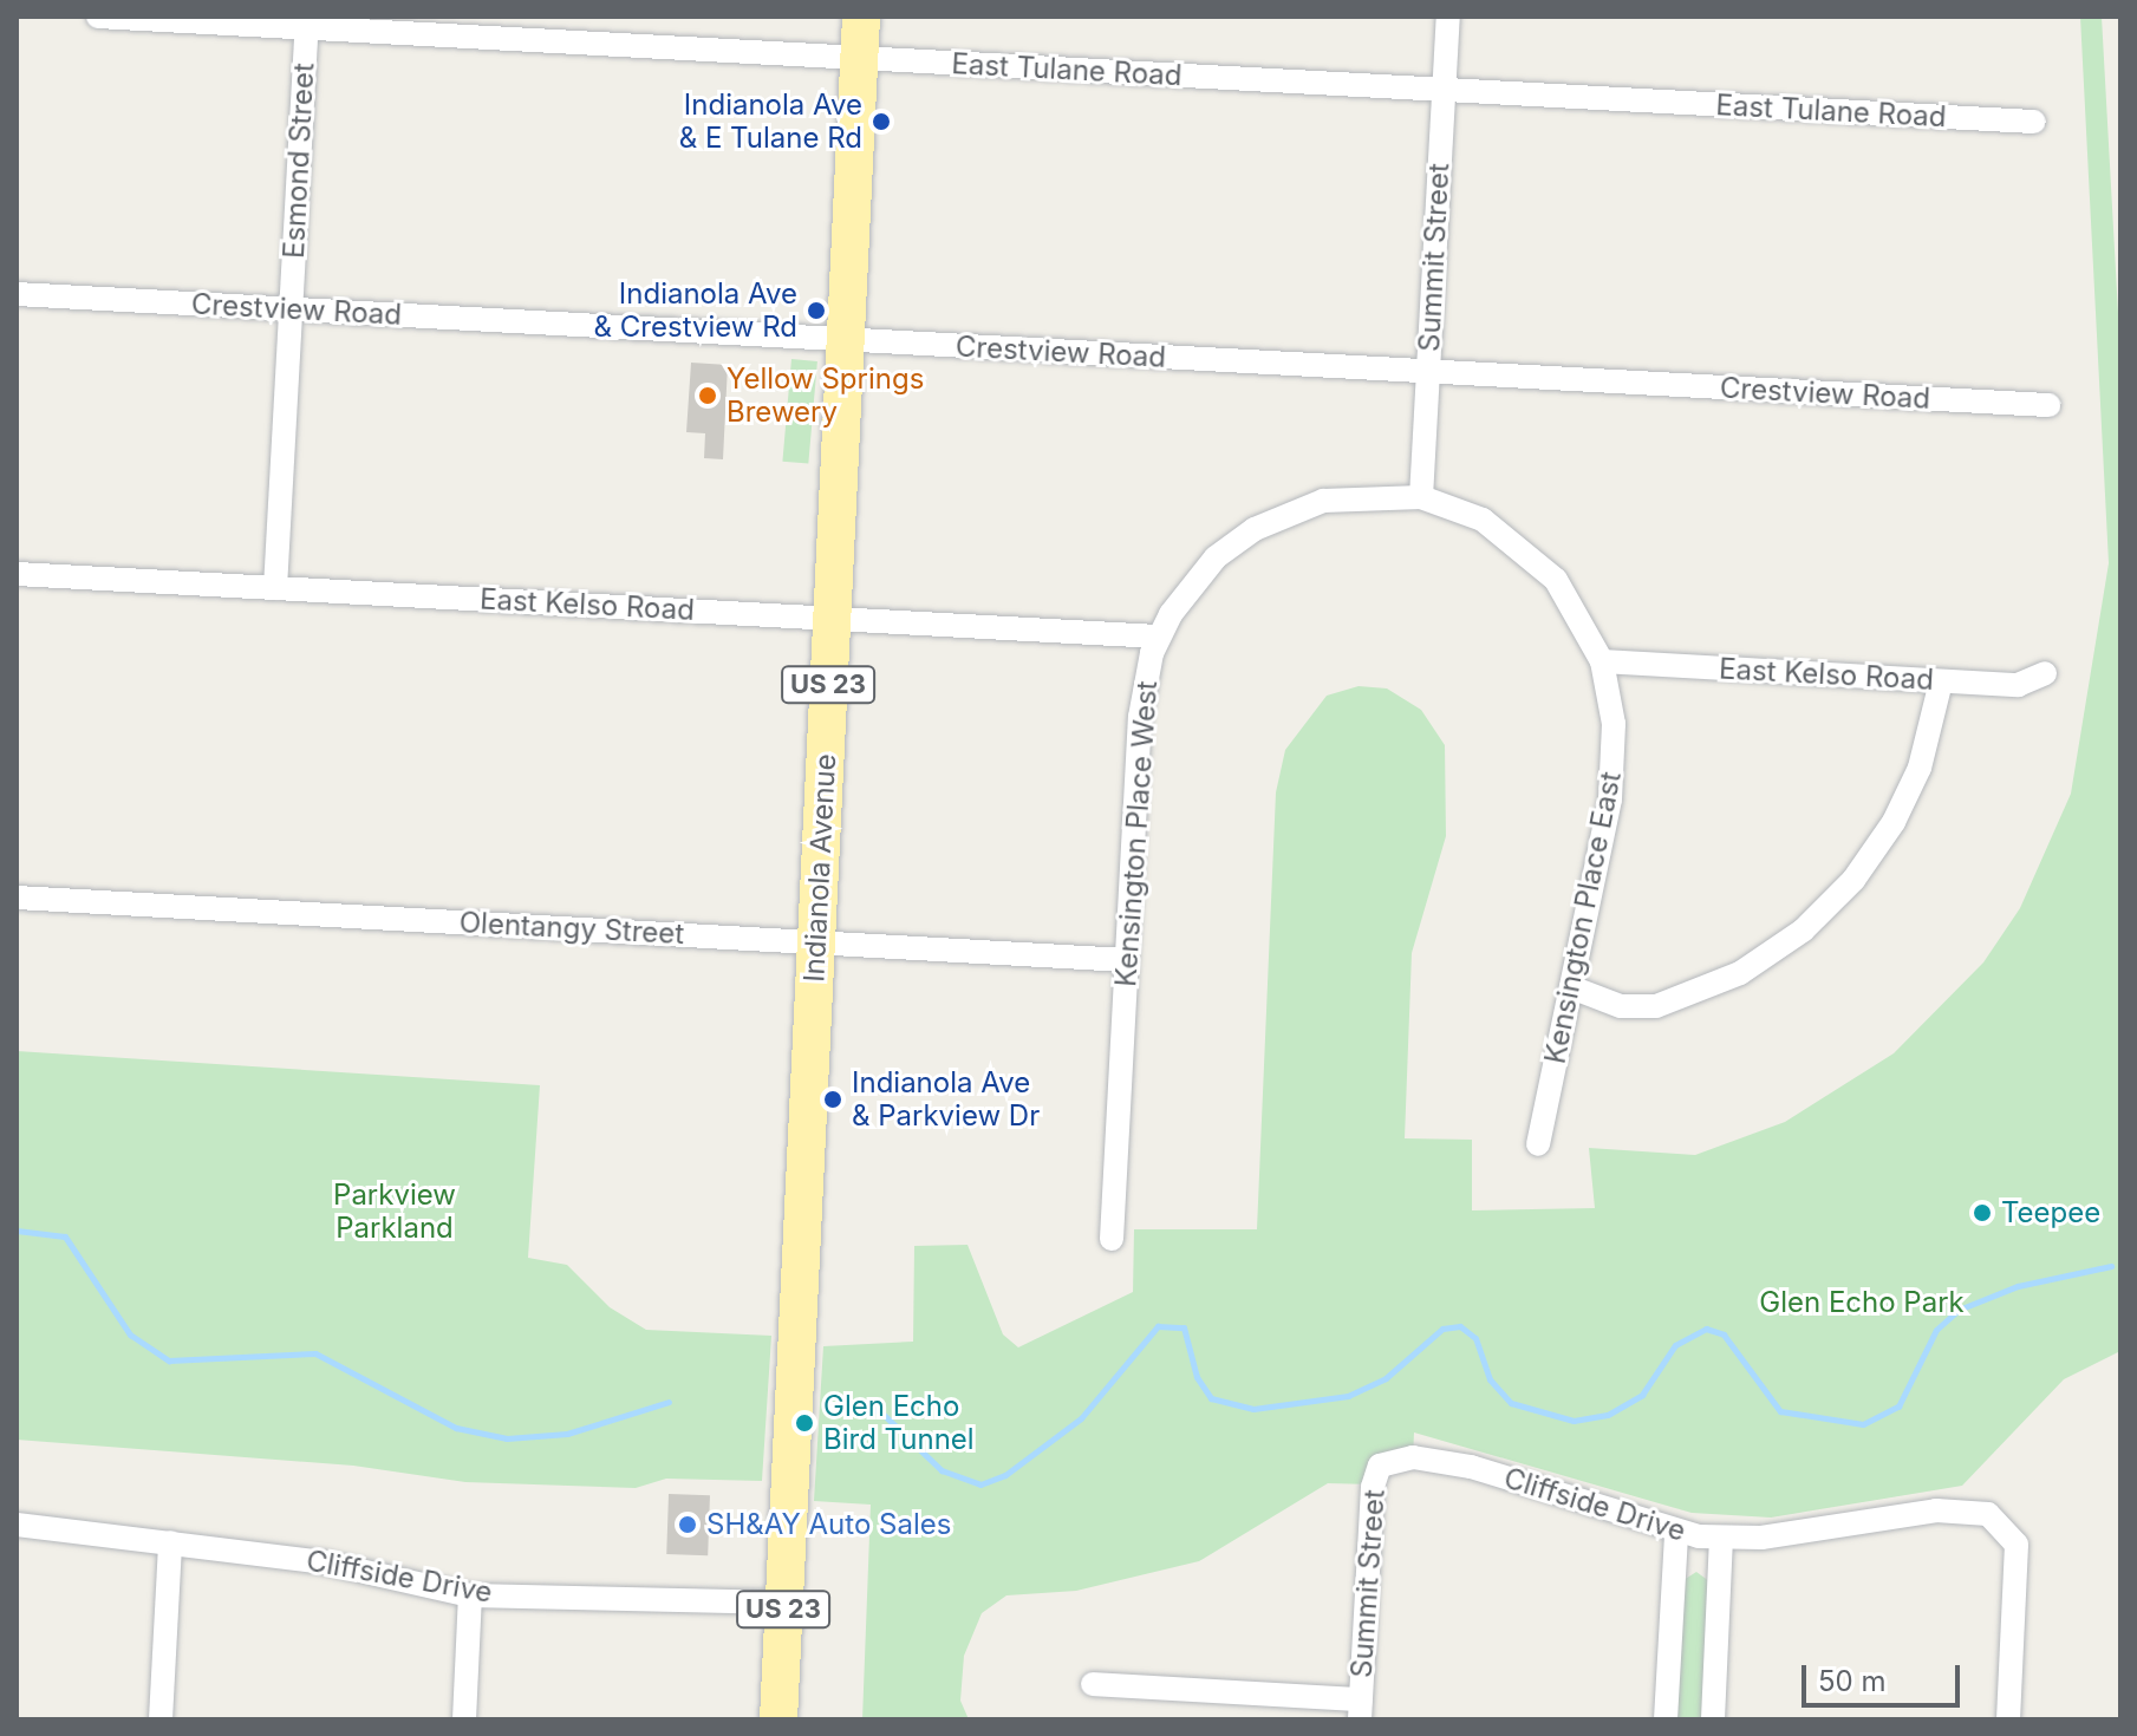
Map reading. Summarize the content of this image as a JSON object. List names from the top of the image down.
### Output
{
  "streets": {
    "main road": ["US 23", "Indianola Avenue"],
    "street": [
      "East Tulane Road",
      "Esmond Street",
      "Summit Street",
      "Crestview Road",
      "East Kelso Road",
      "Kensington Place West",
      "Kensington Place East",
      "Olentangy Street",
      "Cliffside Drive"
    ]
  },
  "crossings": [
    ["East Tulane Road", "Esmond Street"],
    ["East Tulane Road", "Summit Street"],
    ["East Tulane Road", "Indianola Avenue"],
    ["Esmond Street", "Crestview Road"],
    ["Esmond Street", "East Kelso Road"],
    ["Summit Street", "Crestview Road"],
    ["Summit Street", "Kensington Place West"],
    ["Summit Street", "Kensington Place East"],
    ["Summit Street", "Cliffside Drive"],
    ["Crestview Road", "Indianola Avenue"],
    ["East Kelso Road", "Kensington Place West"],
    ["East Kelso Road", "Indianola Avenue"],
    ["East Kelso Road", "Kensington Place East"],
    ["Kensington Place West", "Kensington Place East"],
    ["Kensington Place West", "Olentangy Street"],
    ["Indianola Avenue", "Olentangy Street"],
    ["Indianola Avenue", "Cliffside Drive"]
  ],
  "parks": ["Parkview Parkland", "Glen Echo Park"],
  "places": [
    "Indianola Ave & E Tulane Rd",
    "Indianola Ave & Crestview Rd",
    "Yellow Springs Brewery",
    "Indianola Ave & Parkview Dr",
    "Teepee",
    "Glen Echo Bird Tunnel",
    "SH&AY Auto Sales"
  ],
  "scale_bar": "50 m"
}
